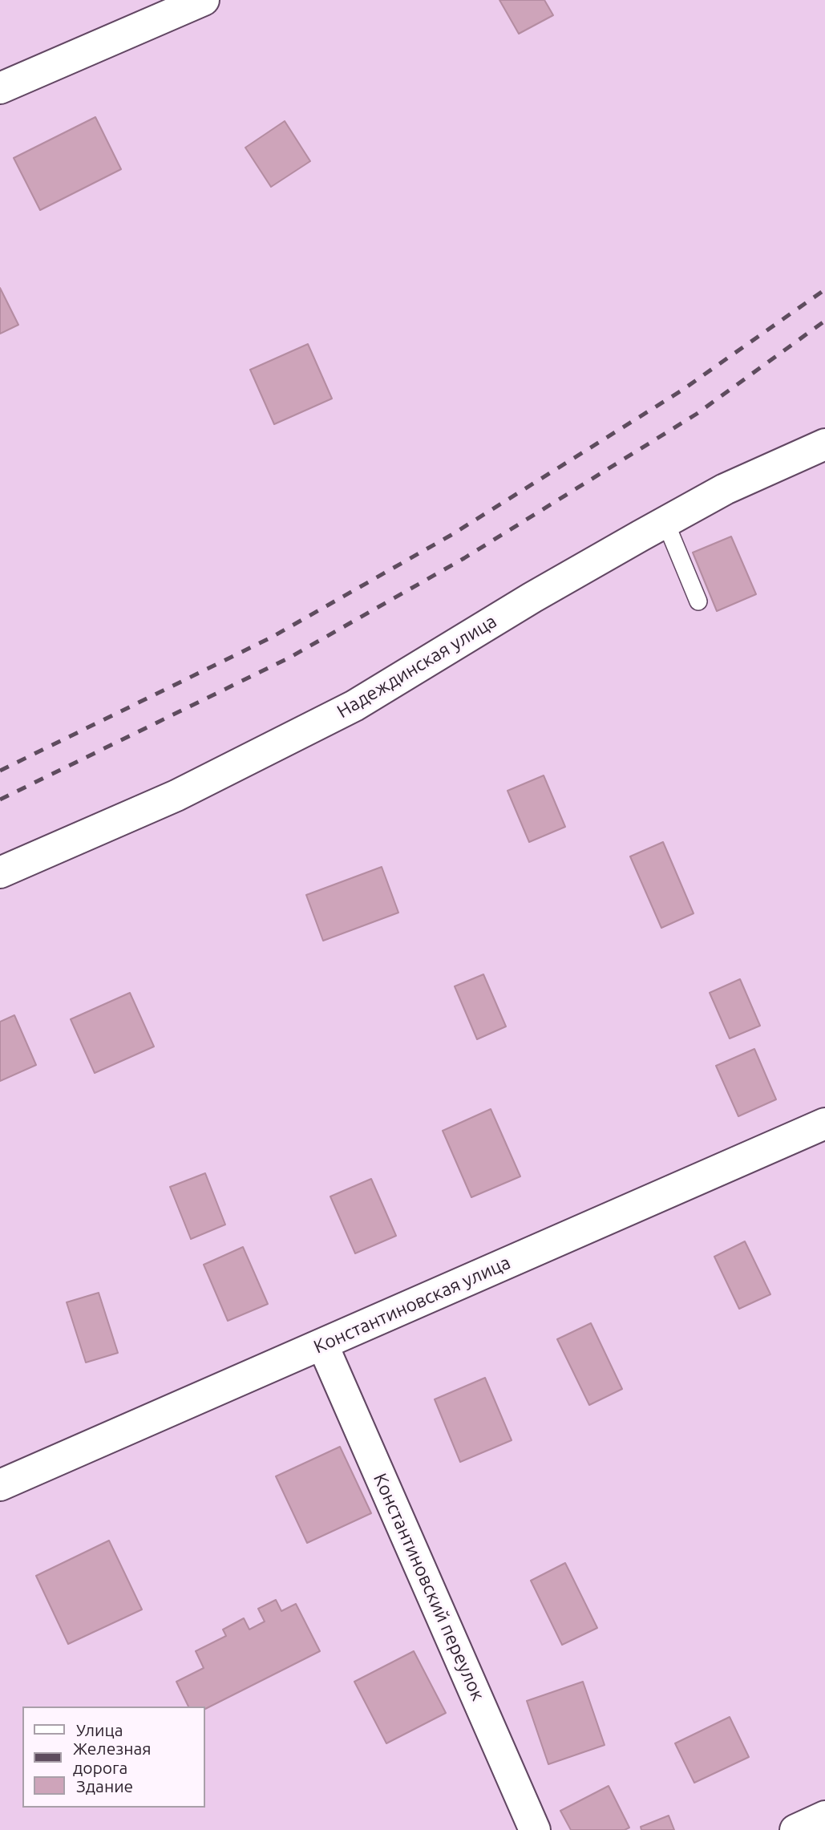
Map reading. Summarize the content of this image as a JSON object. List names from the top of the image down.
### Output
{
  "streets": {
    "street": ["Надеждинская улица", "Константиновская улица", "Константиновский переулок"]
  },
  "crossings": [
    ["Константиновская улица", "Константиновский переулок"]
  ],
  "legend": ["Улица", "Железная дорога", "Здание"]
}
